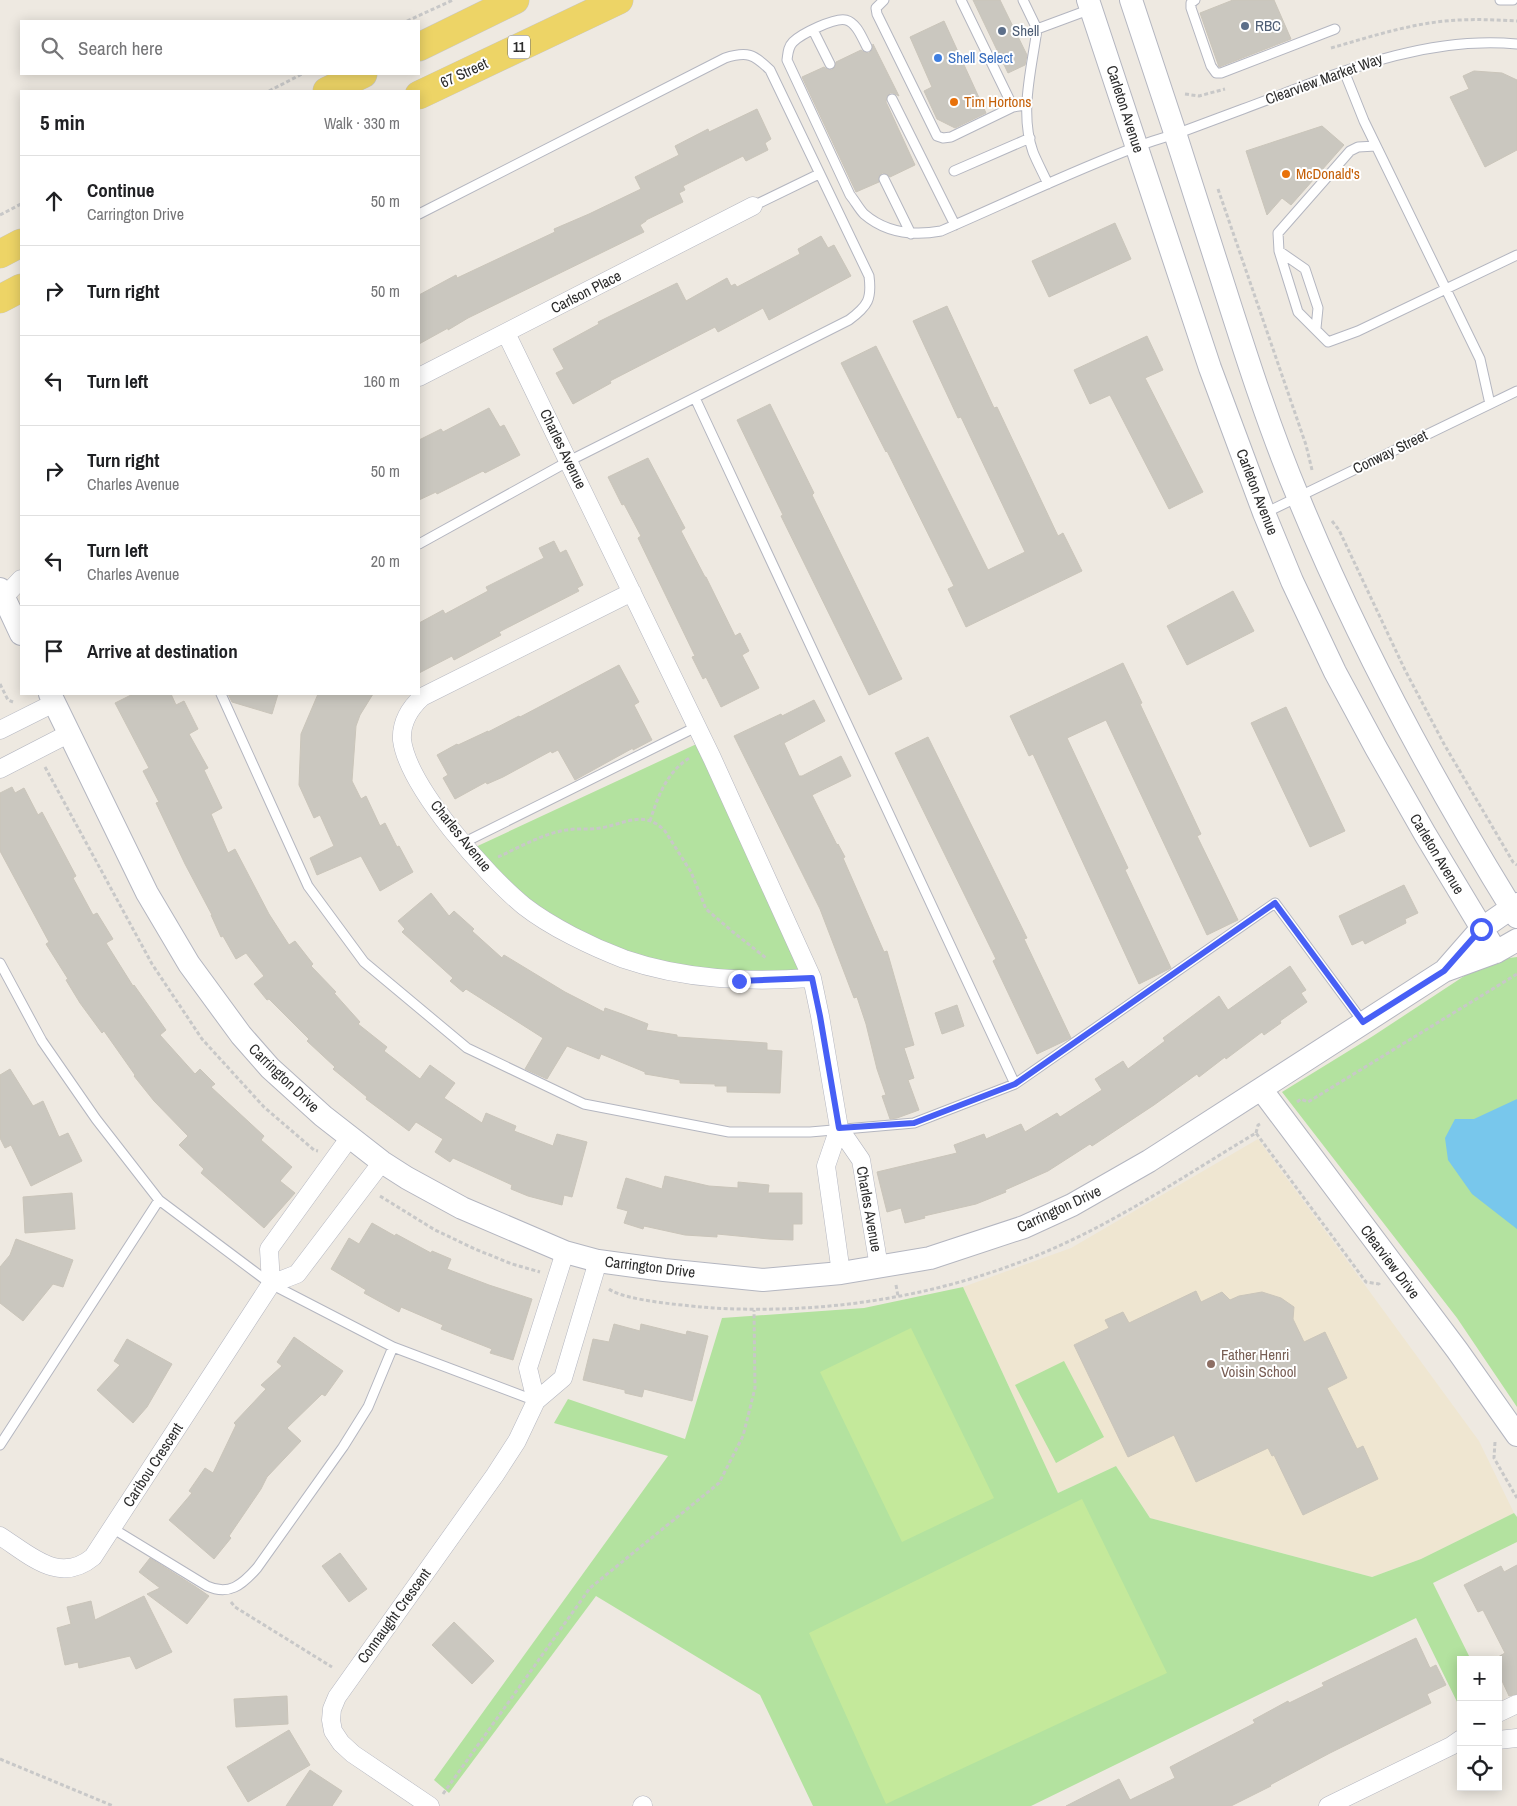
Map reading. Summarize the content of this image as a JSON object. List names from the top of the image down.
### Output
{
  "streets": {
    "main road": ["11", "67 Street"],
    "street": [
      "Carleton Avenue",
      "Carlson Place",
      "Charles Avenue",
      "Carrington Drive",
      "Clearview Drive",
      "Caribou Crescent",
      "Connaught Crescent"
    ],
    "lane": ["Clearview Market Way", "Conway Street"]
  },
  "crossings": [
    ["Clearview Market Way", "Carleton Avenue"],
    ["Carleton Avenue", "Conway Street"],
    ["Carleton Avenue", "Carrington Drive"],
    ["Carlson Place", "Charles Avenue"],
    ["Charles Avenue", "Carrington Drive"],
    ["Carrington Drive", "Clearview Drive"],
    ["Carrington Drive", "Connaught Crescent"]
  ],
  "places": [
    "RBC",
    "Shell",
    "Shell Select",
    "Tim Hortons",
    "McDonald's",
    "Father Henri Voisin School"
  ],
  "page": {
    "search": "Search here",
    "heading": ["5 min", "Walk · 330 m"],
    "list": [
      ["Continue", "Carrington Drive", "50 m"],
      ["Turn right", "50 m"],
      ["Turn left", "160 m"],
      ["Turn right", "Charles Avenue", "50 m"],
      ["Turn left", "Charles Avenue", "20 m"],
      "Arrive at destination"
    ],
    "map_buttons": ["+", "−"]
  }
}
